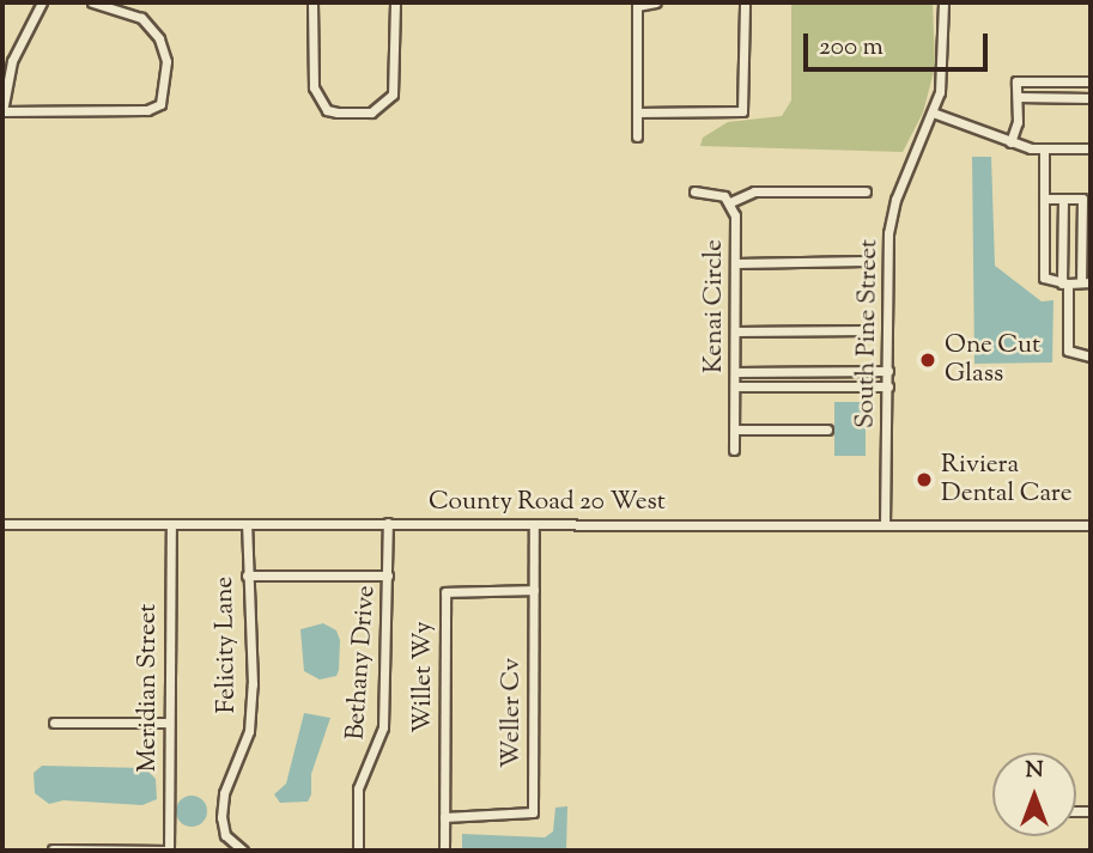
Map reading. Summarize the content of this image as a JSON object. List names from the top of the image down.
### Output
{
  "streets": {
    "street": [
      "Kenai Circle",
      "South Pine Street",
      "County Road 20 West",
      "Felicity Lane",
      "Bethany Drive",
      "Willet Wy",
      "Meridian Street",
      "Weller Cv"
    ]
  },
  "crossings": [
    ["South Pine Street", "County Road 20 West"],
    ["County Road 20 West", "Felicity Lane"],
    ["County Road 20 West", "Bethany Drive"],
    ["County Road 20 West", "Meridian Street"],
    ["County Road 20 West", "Weller Cv"],
    ["Willet Wy", "Weller Cv"]
  ],
  "places": ["One Cut Glass", "Riviera Dental Care"],
  "scale_bar": "200 m",
  "north": "top"
}
